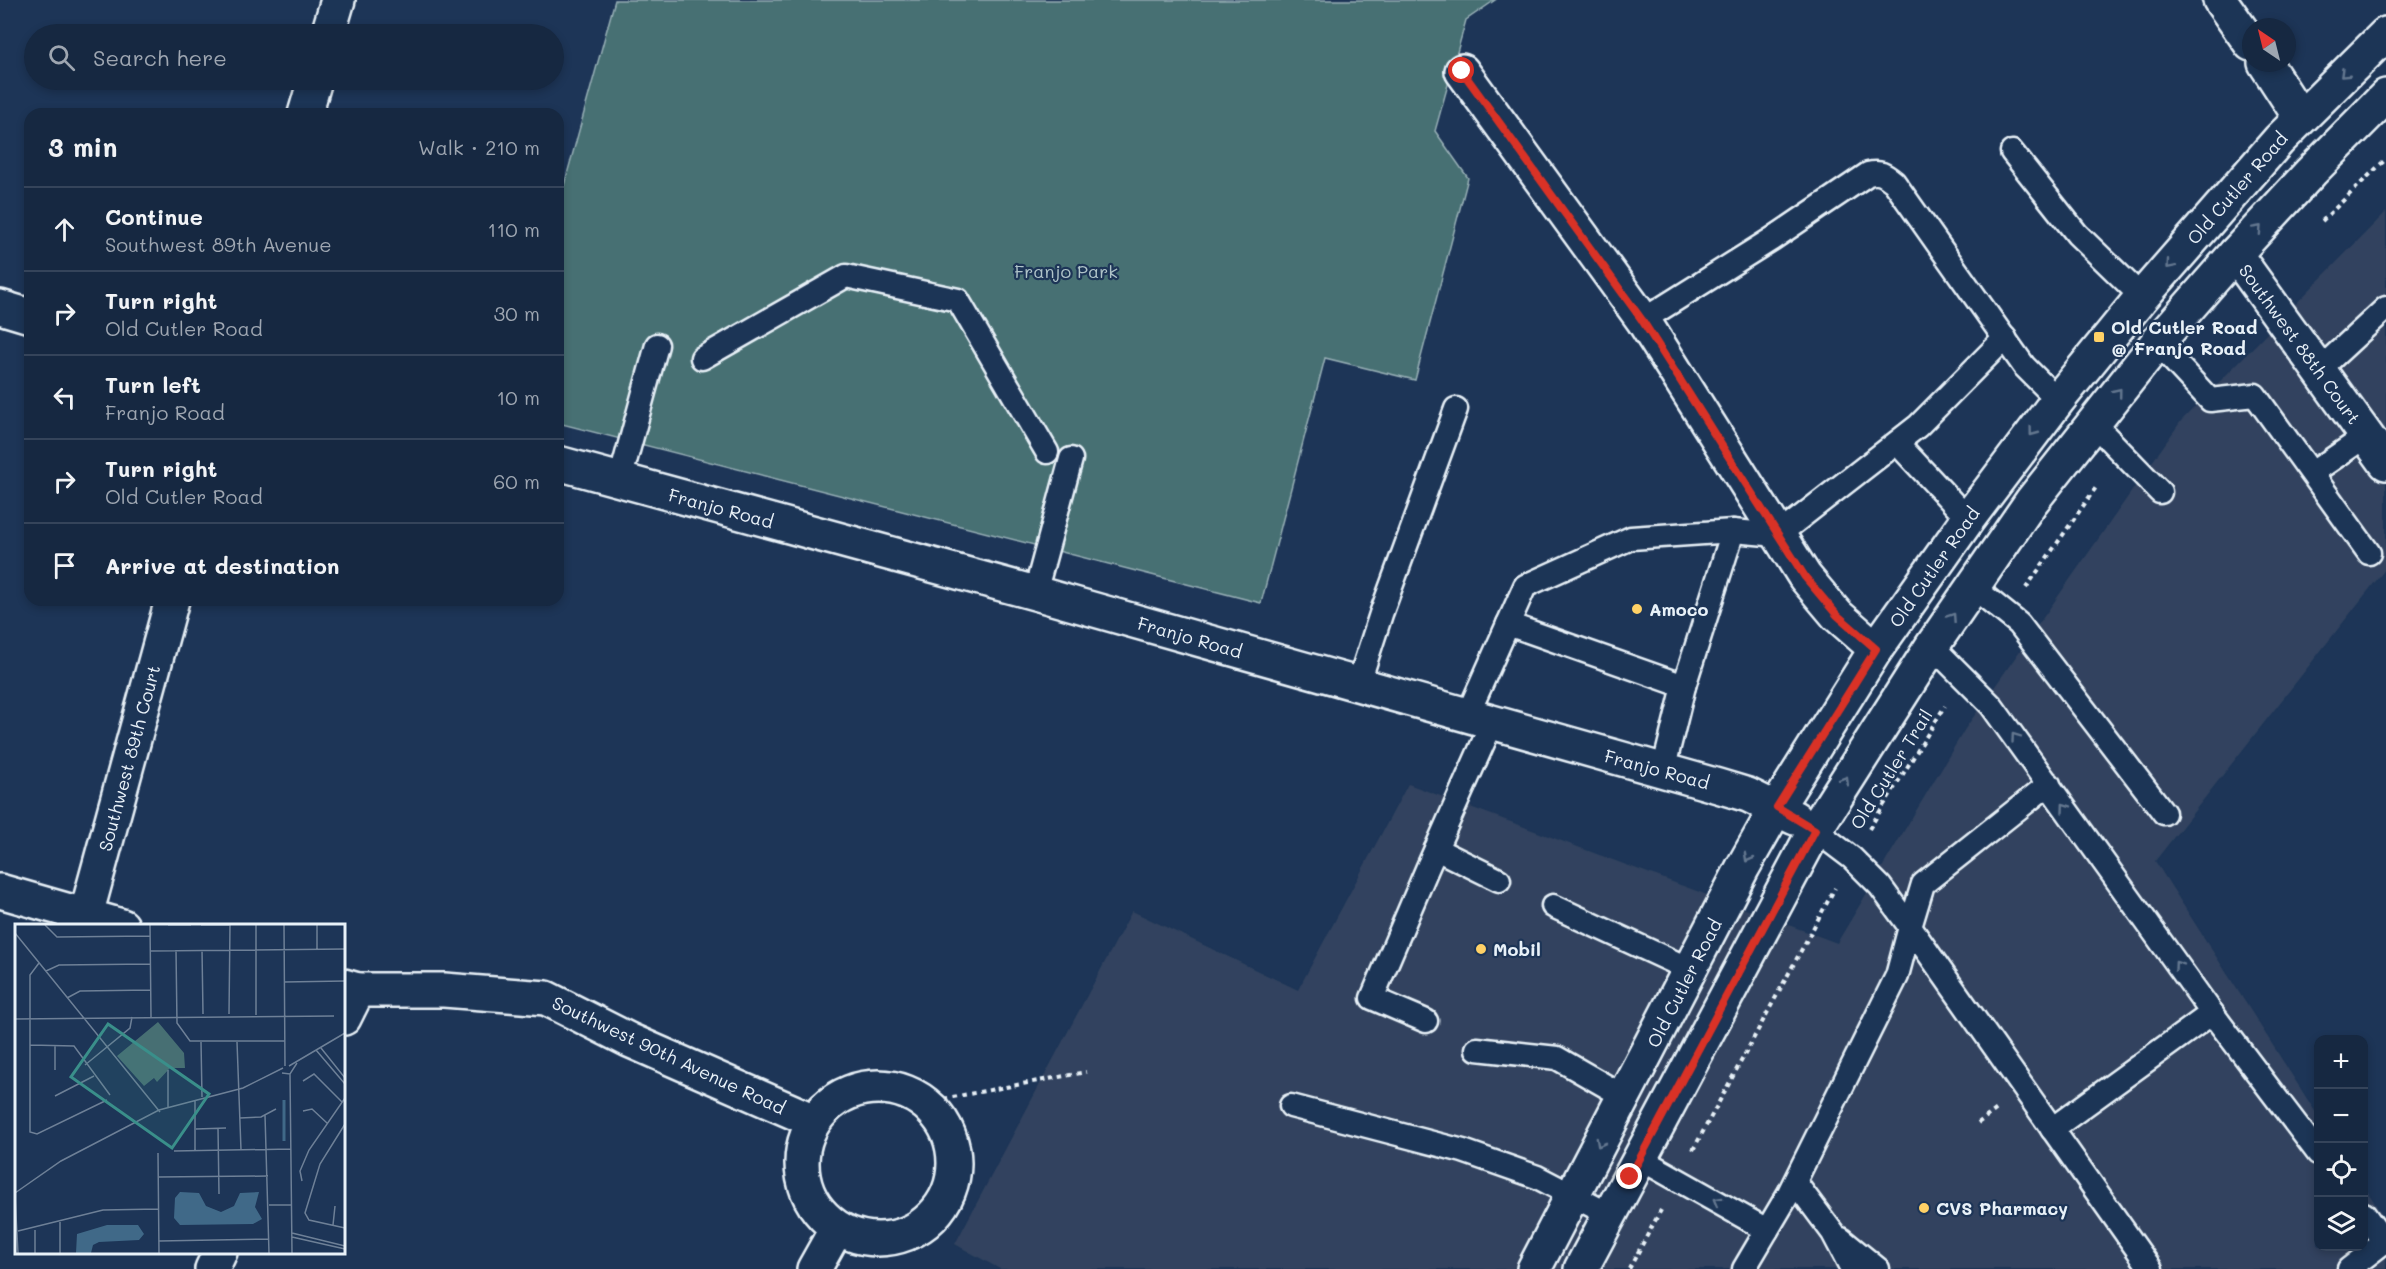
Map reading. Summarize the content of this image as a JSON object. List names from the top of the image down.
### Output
{
  "streets": {
    "street": [
      "Old Cutler Road",
      "Southwest 88th Court",
      "Franjo Road",
      "Southwest 89th Court",
      "Southwest 90th Avenue Road"
    ],
    "path": ["Old Cutler Trail"]
  },
  "crossings": [
    ["Old Cutler Road", "Franjo Road"]
  ],
  "parks": ["Franjo Park"],
  "places": {
    "transit": ["Old Cutler Road @ Franjo Road"],
    "other": ["Amoco", "Mobil", "CVS Pharmacy"]
  },
  "north": "top left",
  "page": {
    "search": "Search here",
    "heading": ["3 min", "Walk · 210 m"],
    "list": [
      ["Continue", "Southwest 89th Avenue", "110 m"],
      ["Turn right", "Old Cutler Road", "30 m"],
      ["Turn left", "Franjo Road", "10 m"],
      ["Turn right", "Old Cutler Road", "60 m"],
      "Arrive at destination"
    ],
    "map_buttons": ["+", "−"]
  }
}
